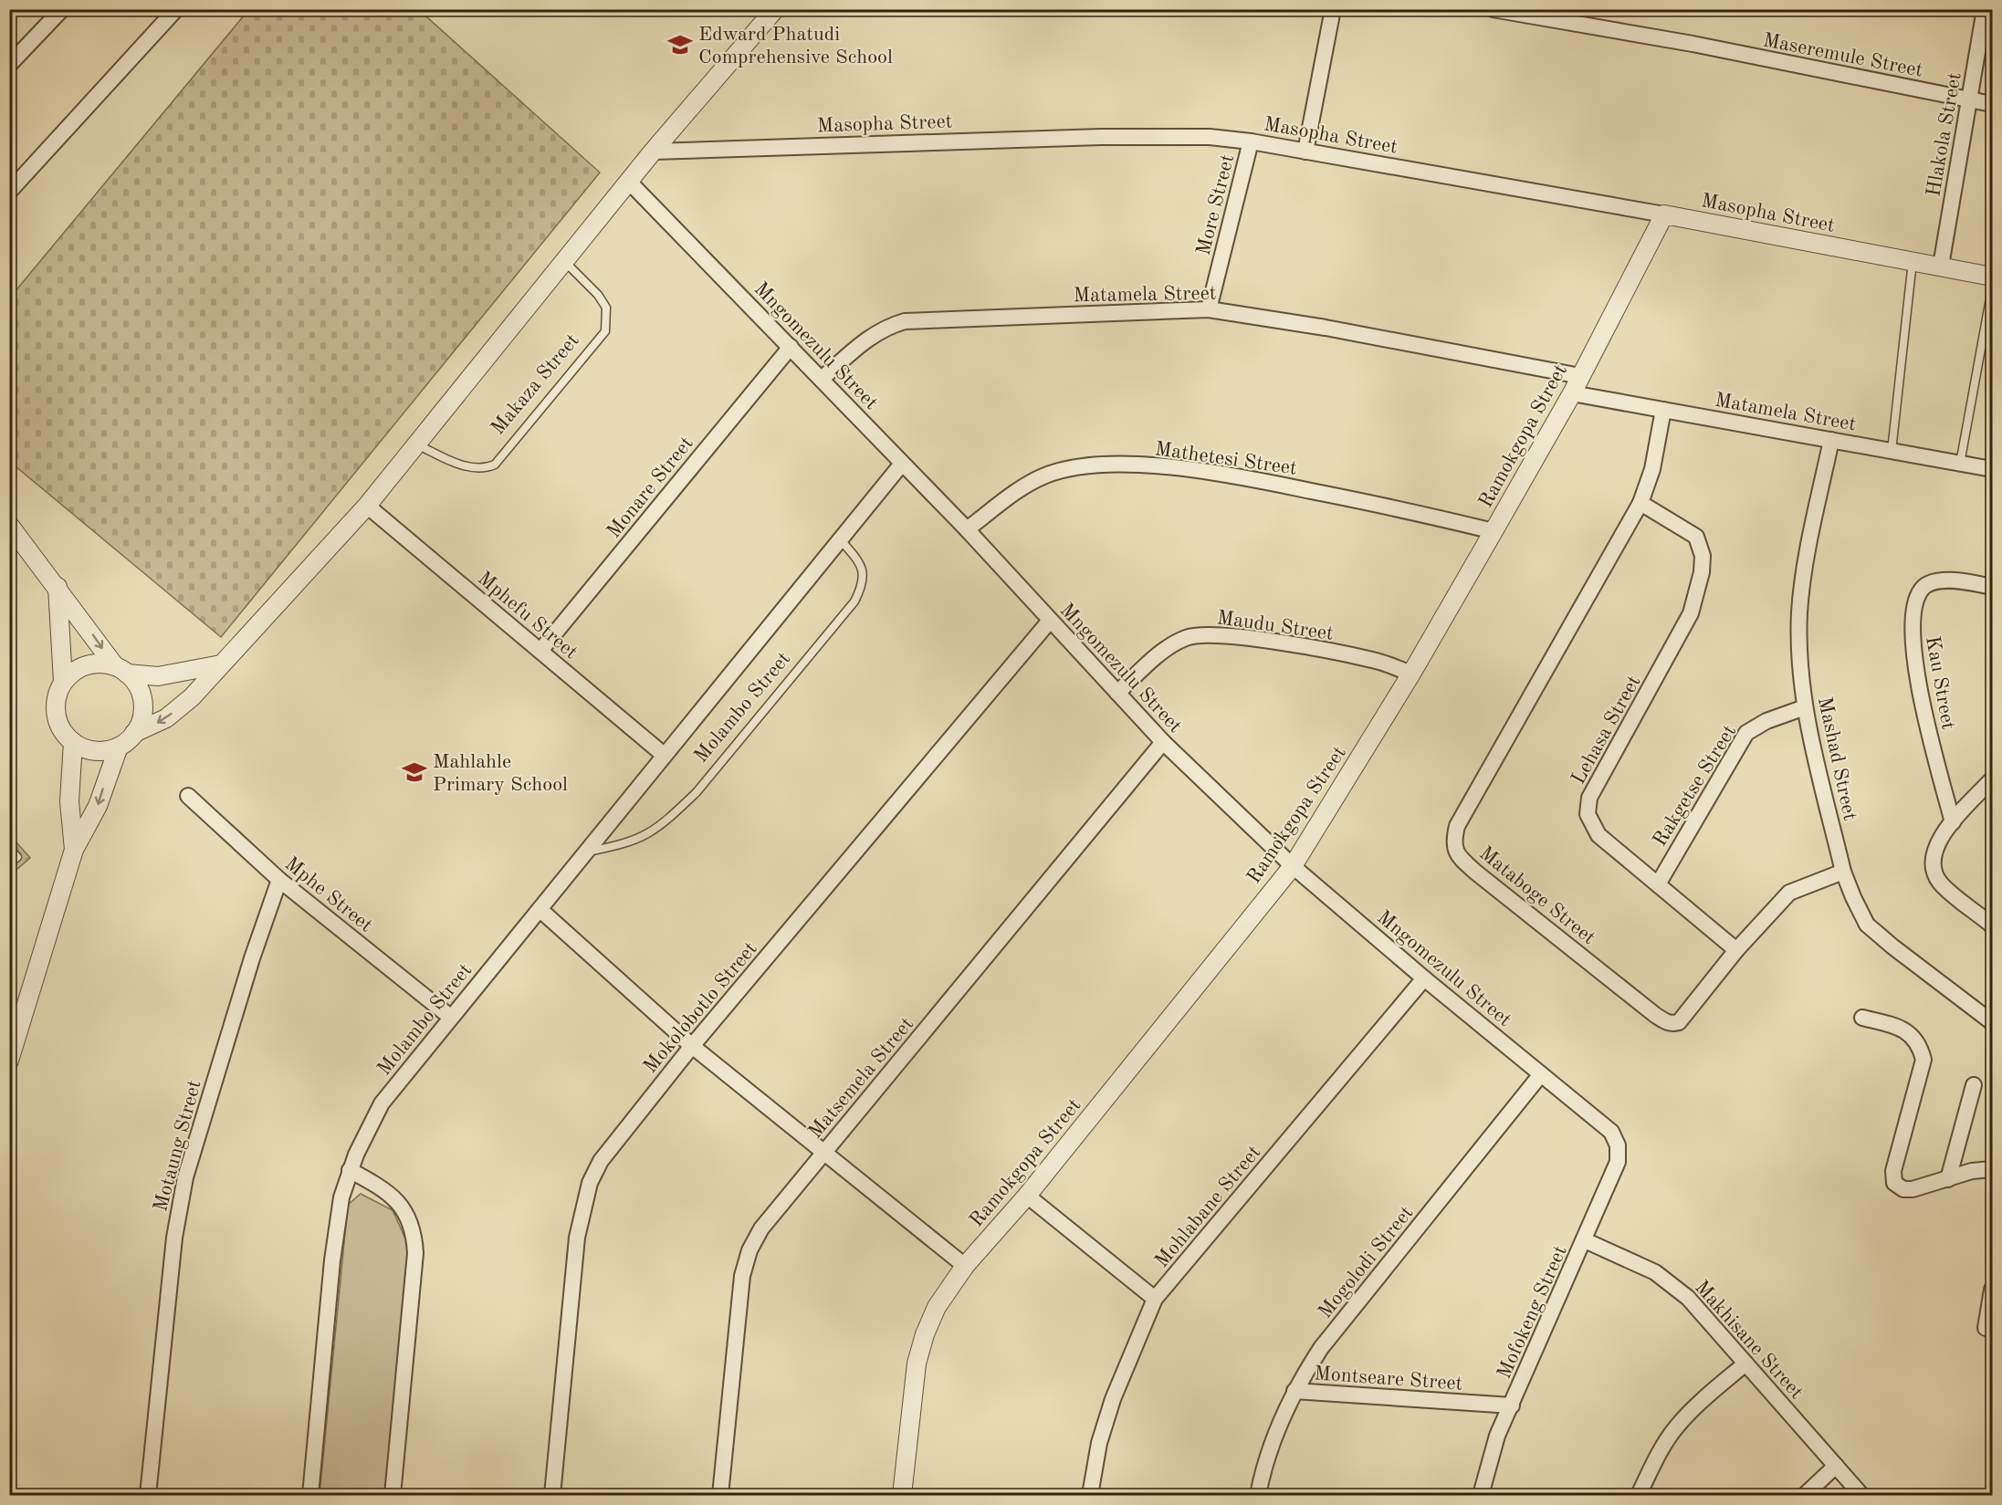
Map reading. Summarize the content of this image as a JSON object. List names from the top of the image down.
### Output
{
  "streets": {
    "street": [
      "Maseremule Street",
      "Masopha Street",
      "Hlakola Street",
      "More Street",
      "Matamela Street",
      "Mngomezulu Street",
      "Ramokgopa Street",
      "Mathetesi Street",
      "Monare Street",
      "Mphefu Street",
      "Maudu Street",
      "Kau Street",
      "Molambo Street",
      "Lehasa Street",
      "Mashad Street",
      "Rakgetse Street",
      "Mphe Street",
      "Mataboge Street",
      "Mokolobotlo Street",
      "Matsemela Street",
      "Motaung Street",
      "Mohlabane Street",
      "Mogolodi Street",
      "Mofokeng Street",
      "Makhisane Street",
      "Montseare Street"
    ],
    "lane": ["Makaza Street"]
  },
  "crossings": [
    ["Maseremule Street", "Hlakola Street"],
    ["Masopha Street", "Hlakola Street"],
    ["Masopha Street", "More Street"],
    ["Masopha Street", "Ramokgopa Street"],
    ["More Street", "Matamela Street"],
    ["Matamela Street", "Mngomezulu Street"],
    ["Matamela Street", "Ramokgopa Street"],
    ["Matamela Street", "Mashad Street"],
    ["Matamela Street", "Mataboge Street"],
    ["Mngomezulu Street", "Ramokgopa Street"],
    ["Mngomezulu Street", "Mathetesi Street"],
    ["Mngomezulu Street", "Monare Street"],
    ["Mngomezulu Street", "Maudu Street"],
    ["Mngomezulu Street", "Molambo Street"],
    ["Mngomezulu Street", "Mokolobotlo Street"],
    ["Mngomezulu Street", "Matsemela Street"],
    ["Mngomezulu Street", "Mohlabane Street"],
    ["Mngomezulu Street", "Mogolodi Street"],
    ["Mngomezulu Street", "Mofokeng Street"],
    ["Ramokgopa Street", "Mathetesi Street"],
    ["Ramokgopa Street", "Maudu Street"],
    ["Monare Street", "Mphefu Street"],
    ["Mphefu Street", "Molambo Street"],
    ["Molambo Street", "Mphe Street"],
    ["Lehasa Street", "Rakgetse Street"],
    ["Lehasa Street", "Mataboge Street"],
    ["Mashad Street", "Rakgetse Street"],
    ["Mashad Street", "Mataboge Street"],
    ["Mphe Street", "Motaung Street"],
    ["Mogolodi Street", "Montseare Street"],
    ["Mofokeng Street", "Makhisane Street"],
    ["Mofokeng Street", "Montseare Street"]
  ],
  "places": {
    "school or university": ["Edward Phatudi Comprehensive School", "Mahlahle Primary School"]
  }
}
